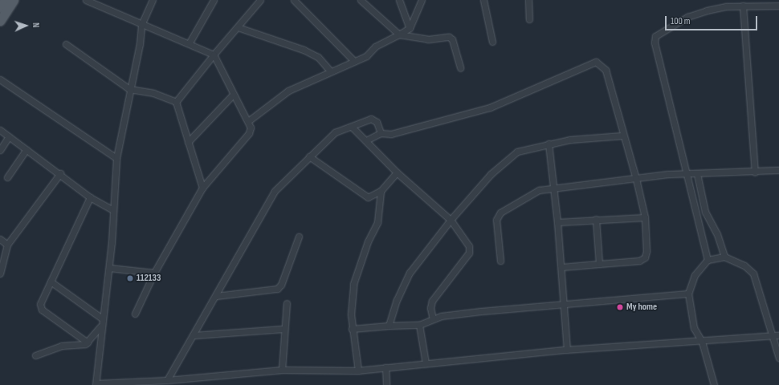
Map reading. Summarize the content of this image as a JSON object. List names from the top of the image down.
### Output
{
  "places": ["112133", "My home"],
  "scale_bar": "100 m",
  "north": "right"
}
